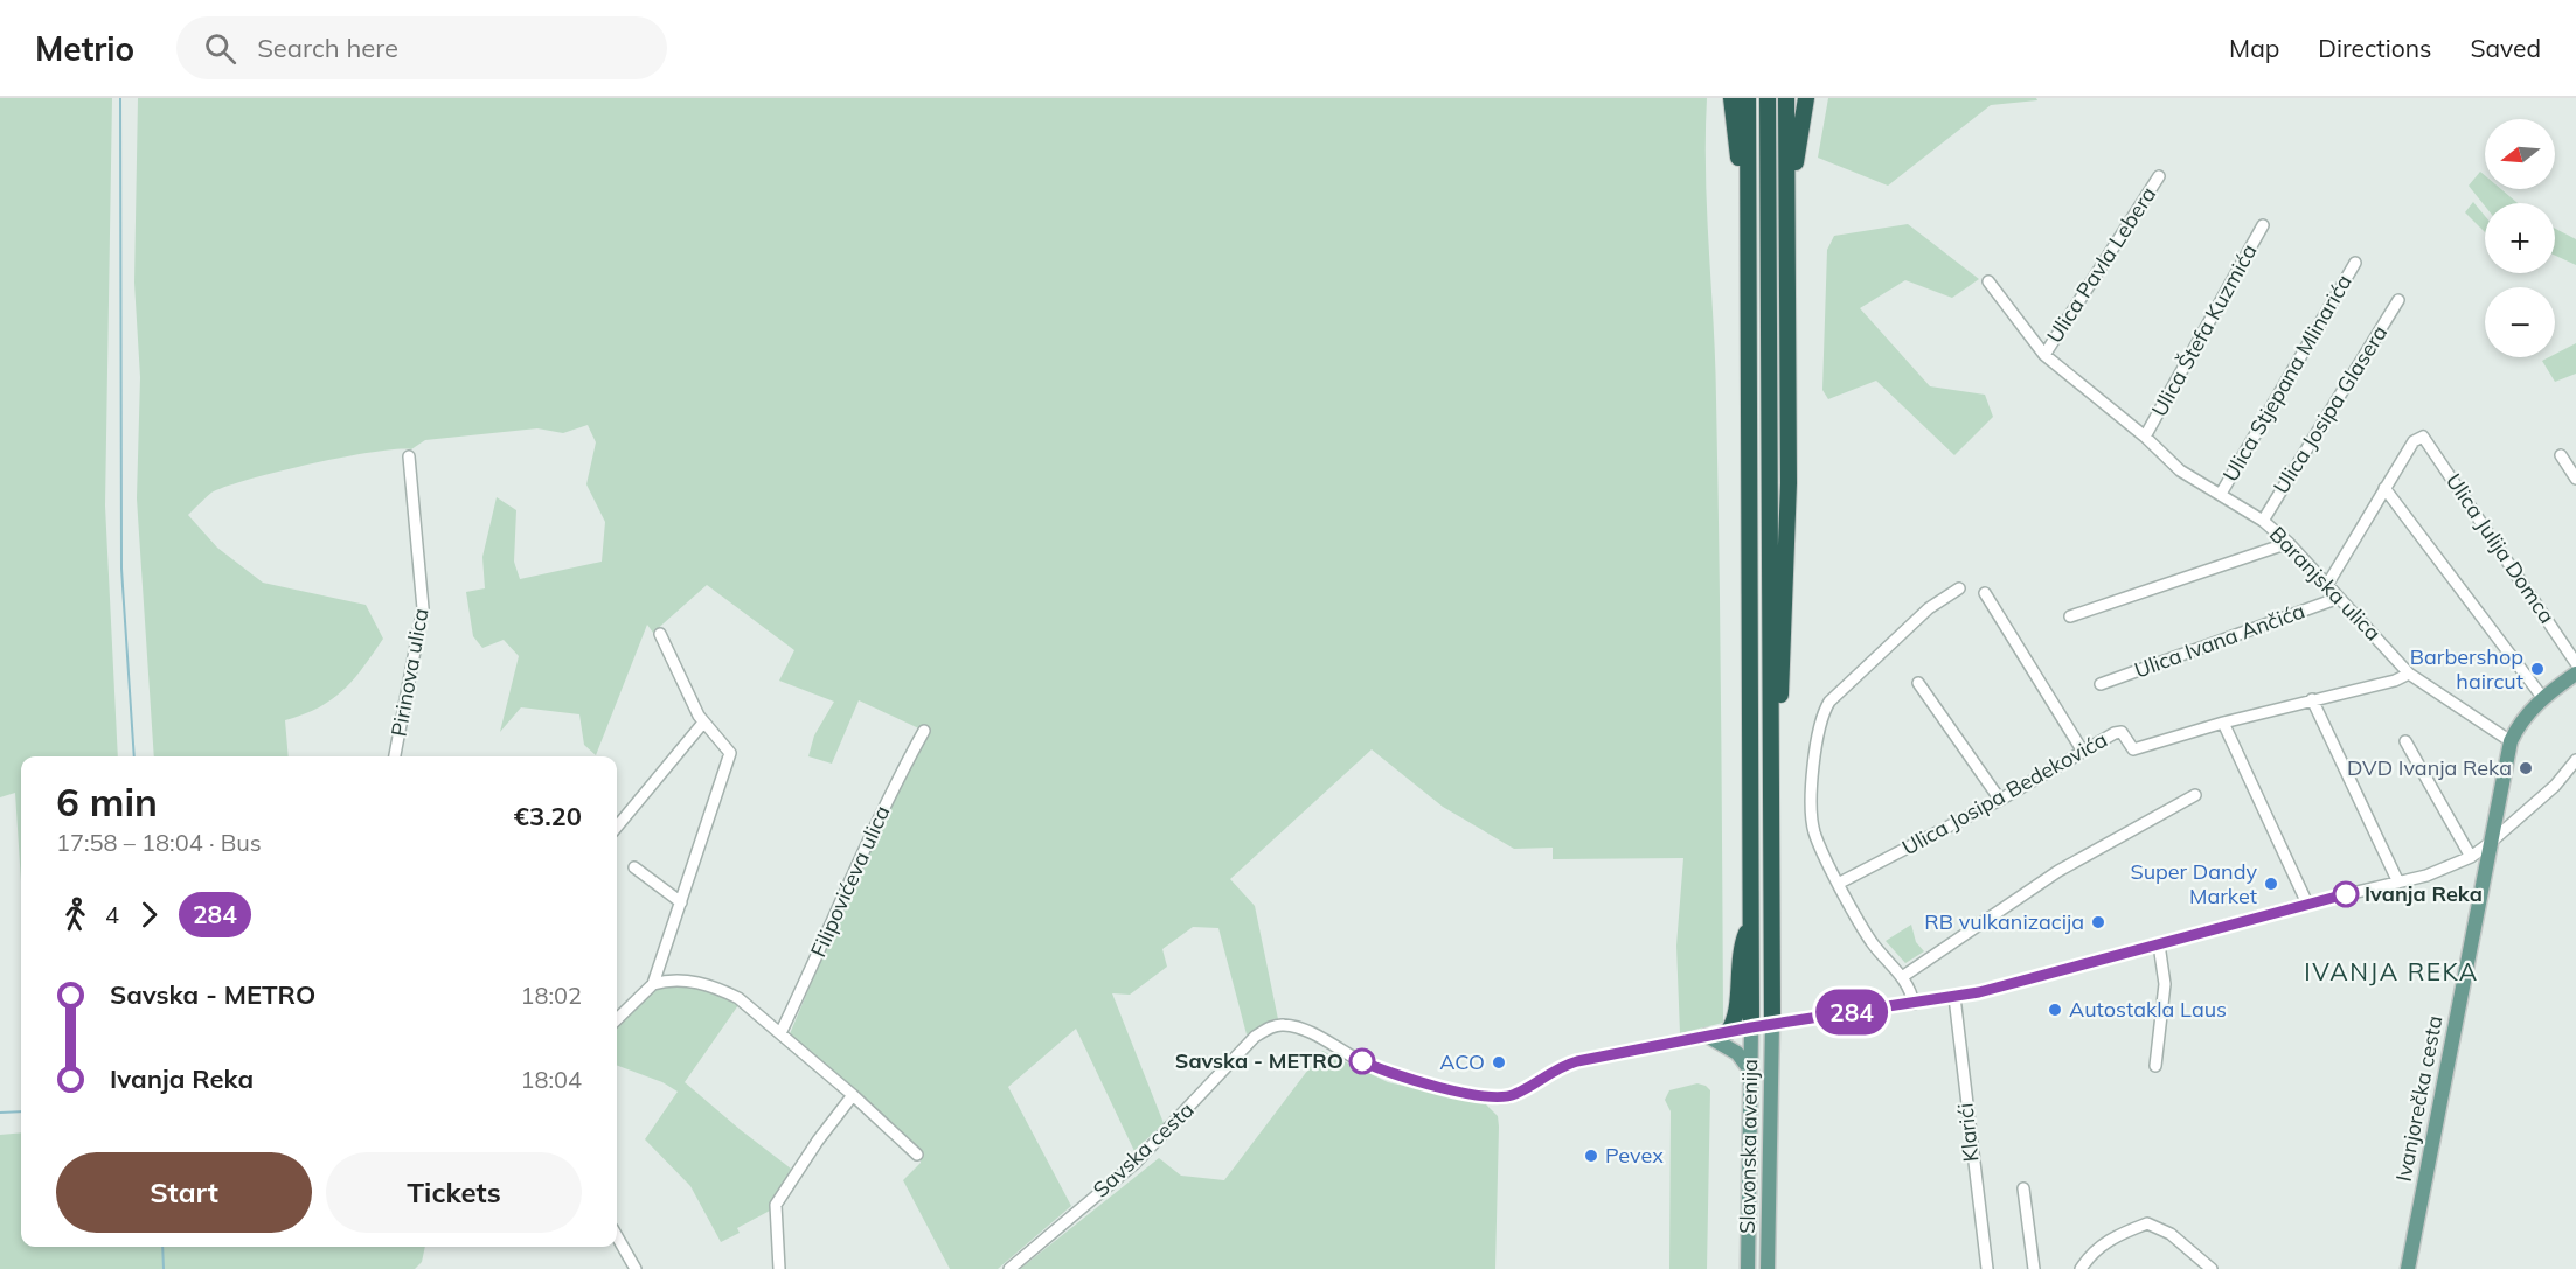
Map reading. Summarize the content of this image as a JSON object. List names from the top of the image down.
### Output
{
  "streets": {
    "main road": ["Ivanjorečka cesta", "Slavonska avenija"],
    "street": [
      "Ulica Pavla Lebera",
      "Ulica Štefa Kuzmića",
      "Ulica Stjepana Mlinarića",
      "Ulica Josipa Glasera",
      "Ulica Julija Domca",
      "Baranjska ulica",
      "Ulica Ivana Ančića",
      "Pirinova ulica",
      "Ulica Josipa Bedekovića",
      "Filipovićeva ulica",
      "Klarići",
      "Savska cesta"
    ]
  },
  "crossings": [
    ["Ulica Pavla Lebera", "Baranjska ulica"],
    ["Ulica Štefa Kuzmića", "Baranjska ulica"],
    ["Ulica Stjepana Mlinarića", "Baranjska ulica"],
    ["Ulica Josipa Glasera", "Baranjska ulica"],
    ["Baranjska ulica", "Ulica Ivana Ančića"],
    ["Baranjska ulica", "Ulica Josipa Bedekovića"],
    ["Baranjska ulica", "Ivanjorečka cesta"],
    ["Ivanjorečka cesta", "Savska cesta"],
    ["Klarići", "Savska cesta"],
    ["Slavonska avenija", "Savska cesta"]
  ],
  "districts": ["IVANJA REKA"],
  "places": [
    "Barbershop haircut",
    "DVD Ivanja Reka",
    "Super Dandy Market",
    "Ivanja Reka",
    "RB vulkanizacija",
    "Autostakla Laus",
    "Savska - METRO",
    "ACO",
    "Pevex"
  ],
  "lines": ["bus line 284"],
  "north": "left",
  "page": {
    "header": "Metrio",
    "search": "Search here",
    "nav": ["Map", "Directions", "Saved"],
    "on_map": "284",
    "map_buttons": ["+", "−"],
    "heading": ["6 min", "17:58 – 18:04 · Bus", "€3.20"],
    "legs": ["4", "284"],
    "list": [
      {
        "name": "Savska - METRO",
        "value": "18:02"
      },
      {
        "name": "Ivanja Reka",
        "value": "18:04"
      }
    ],
    "buttons": ["Start", "Tickets"]
  }
}
